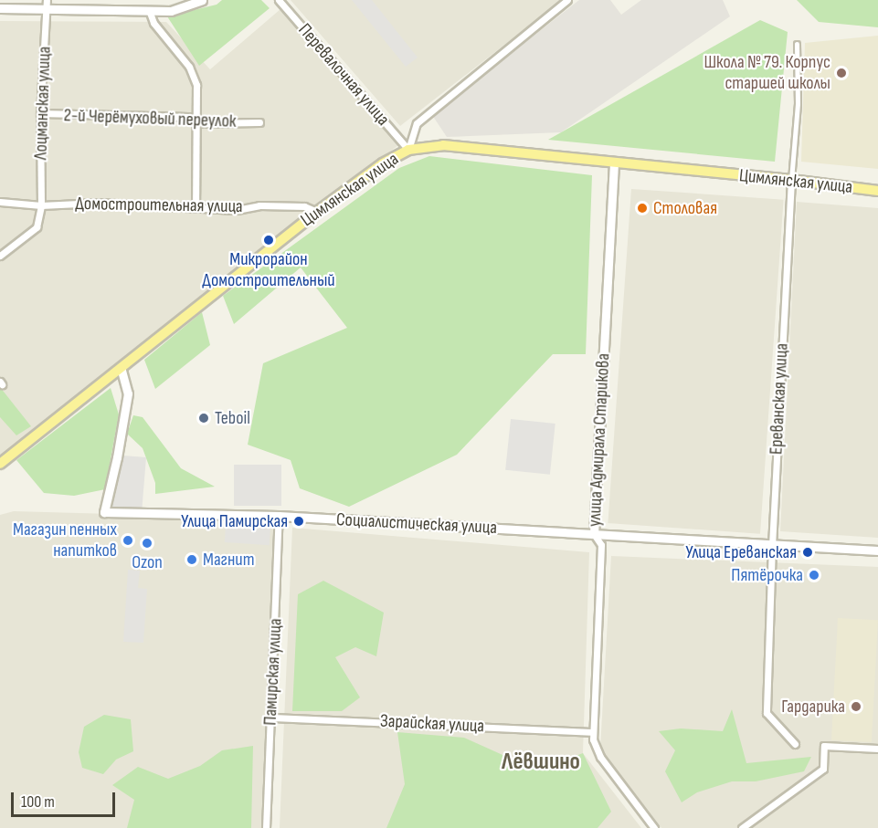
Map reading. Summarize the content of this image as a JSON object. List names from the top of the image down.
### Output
{
  "streets": {
    "main road": ["Цимлянская улица"],
    "street": [
      "Перевалочная улица",
      "Лоцманская улица",
      "2-й Черёмуховый переулок",
      "Домостроительная улица",
      "Ереванская улица",
      "улица Адмирала Старикова",
      "Социалистическая улица",
      "Памирская улица",
      "Зарайская улица"
    ]
  },
  "crossings": [
    ["Перевалочная улица", "Цимлянская улица"],
    ["Лоцманская улица", "2-й Черёмуховый переулок"],
    ["Лоцманская улица", "Домостроительная улица"],
    ["Цимлянская улица", "Домостроительная улица"],
    ["Цимлянская улица", "Ереванская улица"],
    ["Цимлянская улица", "улица Адмирала Старикова"],
    ["Цимлянская улица", "Социалистическая улица"],
    ["Ереванская улица", "Социалистическая улица"],
    ["улица Адмирала Старикова", "Социалистическая улица"],
    ["улица Адмирала Старикова", "Зарайская улица"],
    ["Социалистическая улица", "Памирская улица"],
    ["Памирская улица", "Зарайская улица"]
  ],
  "districts": ["Лёвшино"],
  "places": [
    "Школа № 79. Корпус старшей школы",
    "Столовая",
    "Микрорайон Домостроительный",
    "Teboil",
    "Улица Памирская",
    "Магазин пенных напитков",
    "Ozon",
    "Улица Ереванская",
    "Магнит",
    "Пятёрочка",
    "Гардарика"
  ],
  "scale_bar": "100 m"
}
